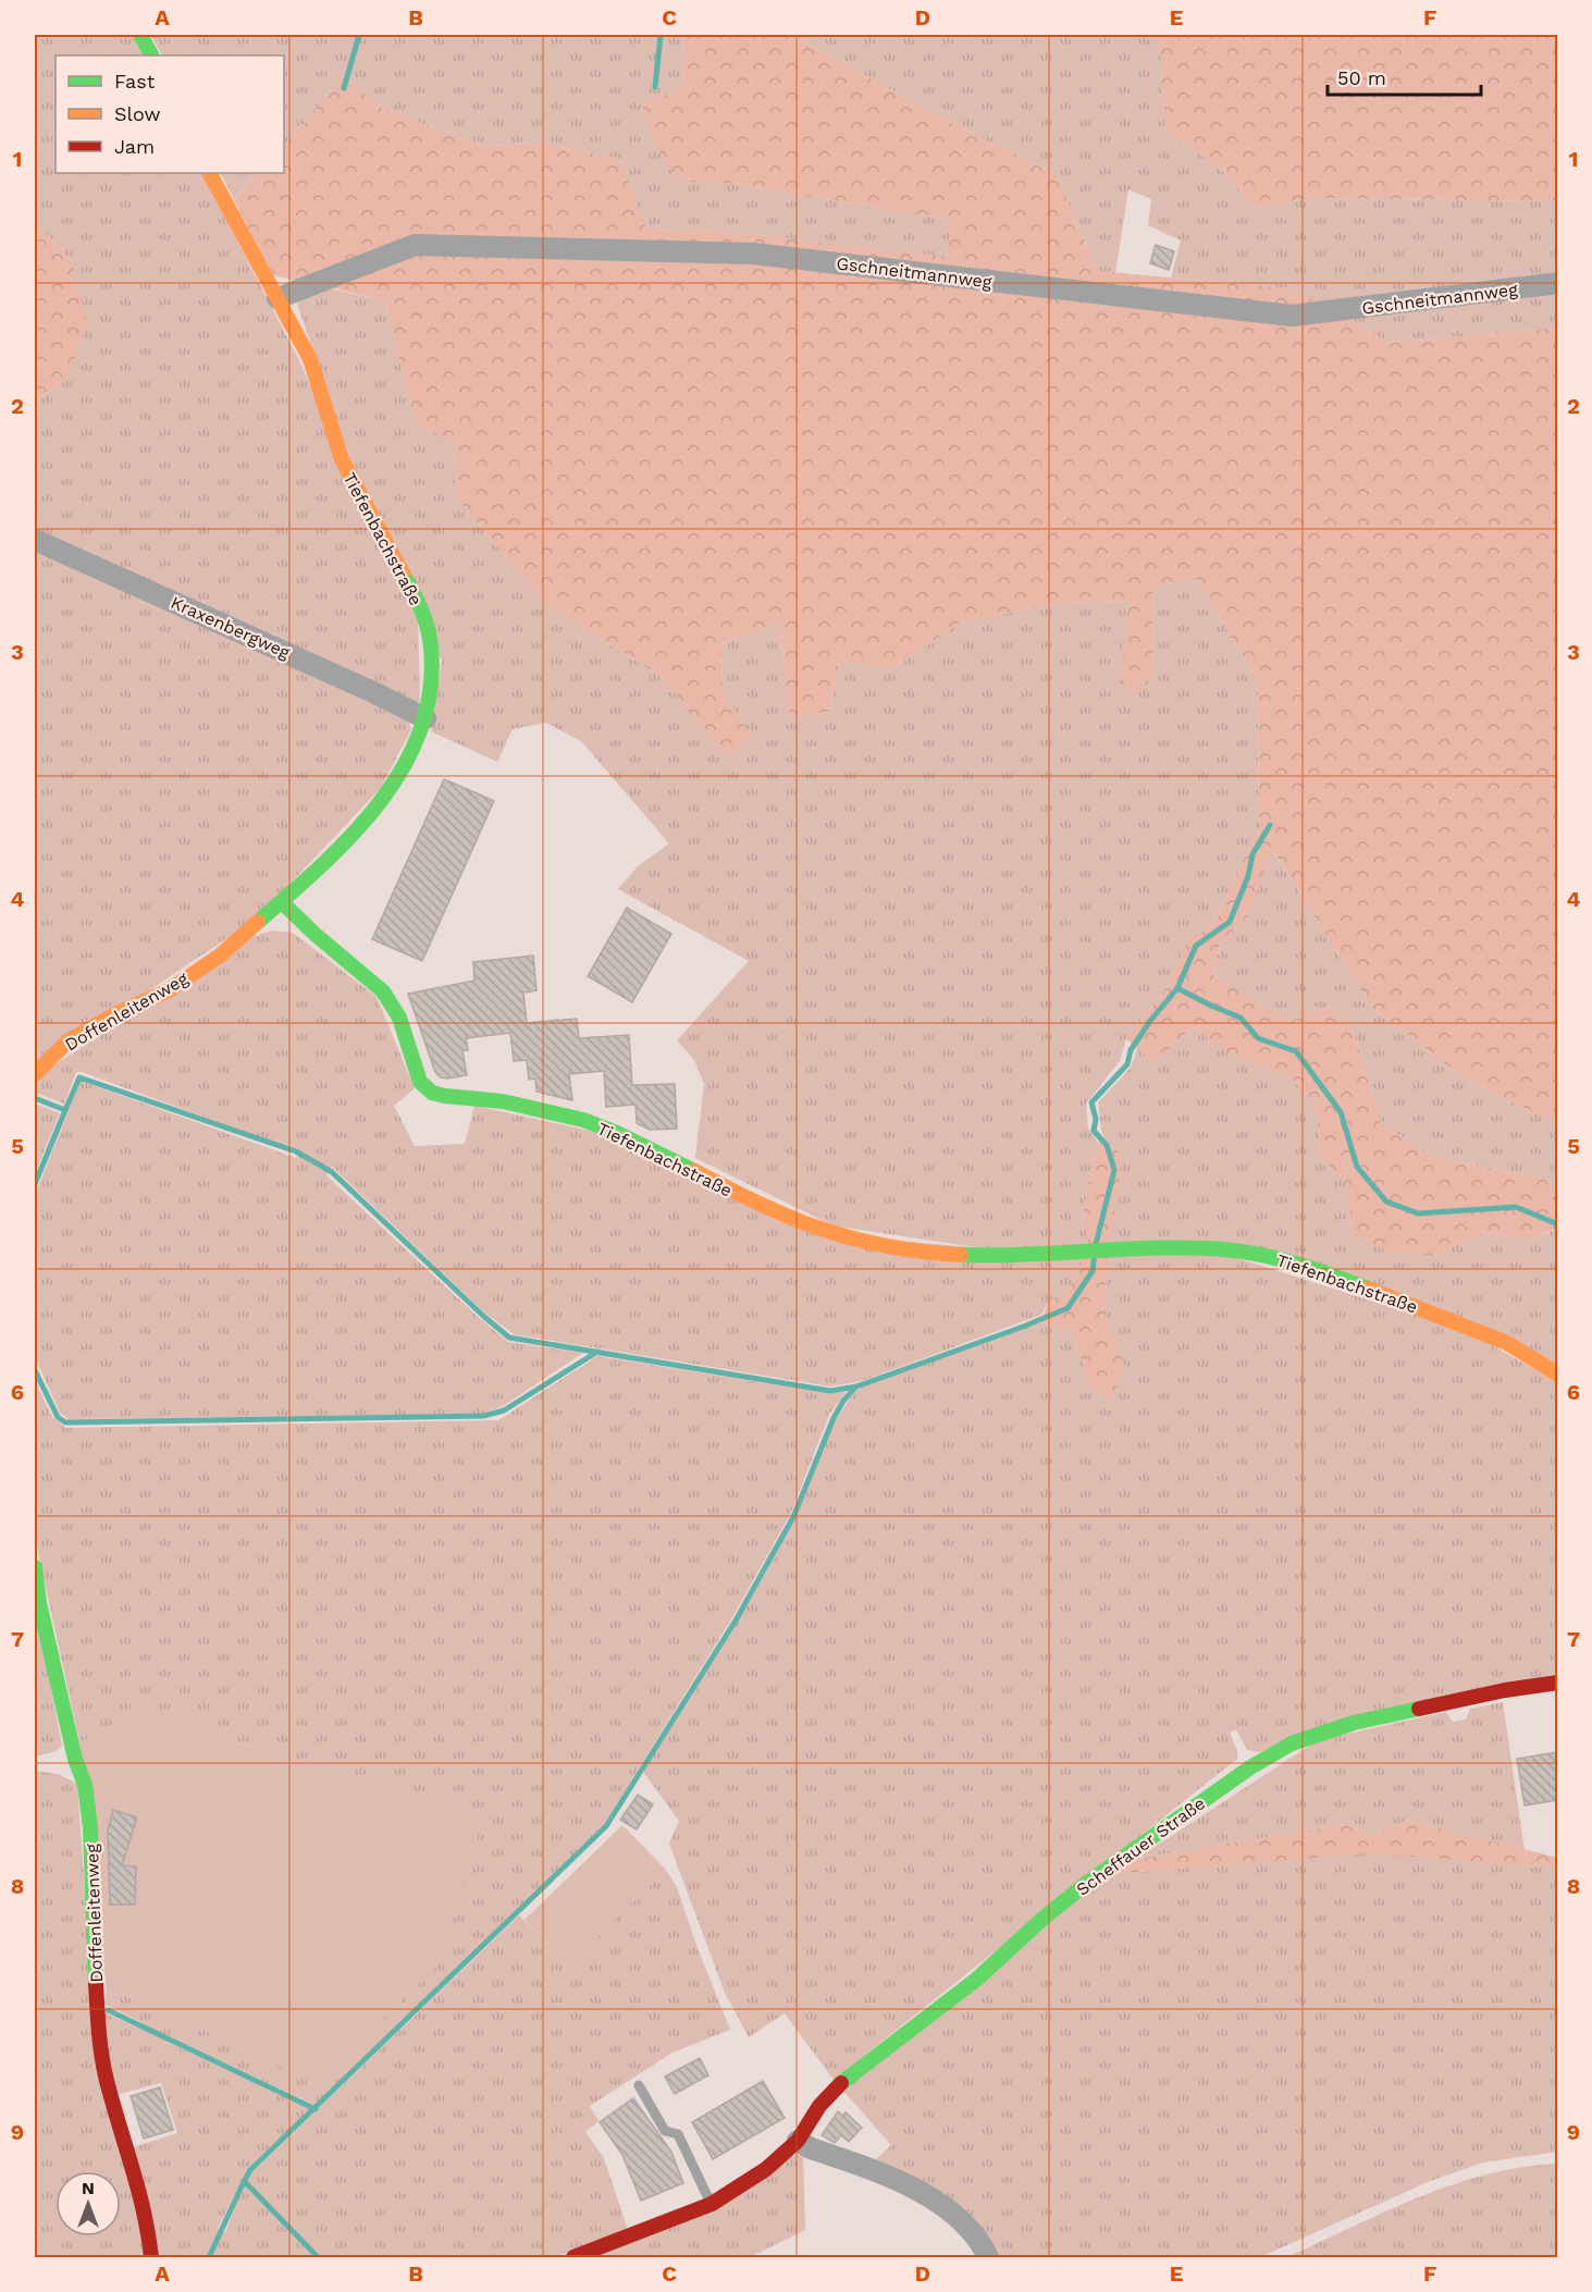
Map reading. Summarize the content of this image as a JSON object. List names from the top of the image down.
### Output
{
  "streets": {
    "street": [
      "Gschneitmannweg",
      "Tiefenbachstraße",
      "Kraxenbergweg",
      "Doffenleitenweg",
      "Scheffauer Straße"
    ]
  },
  "crossings": [
    ["Gschneitmannweg", "Tiefenbachstraße"],
    ["Tiefenbachstraße", "Kraxenbergweg"],
    ["Tiefenbachstraße", "Doffenleitenweg"]
  ],
  "legend": ["Fast", "Slow", "Jam"],
  "scale_bar": "50 m",
  "north": "top",
  "grid": {
    "columns": [
      "A",
      "B",
      "C",
      "D",
      "E",
      "F"
    ],
    "rows": [
      "1",
      "2",
      "3",
      "4",
      "5",
      "6",
      "7",
      "8",
      "9"
    ]
  }
}
